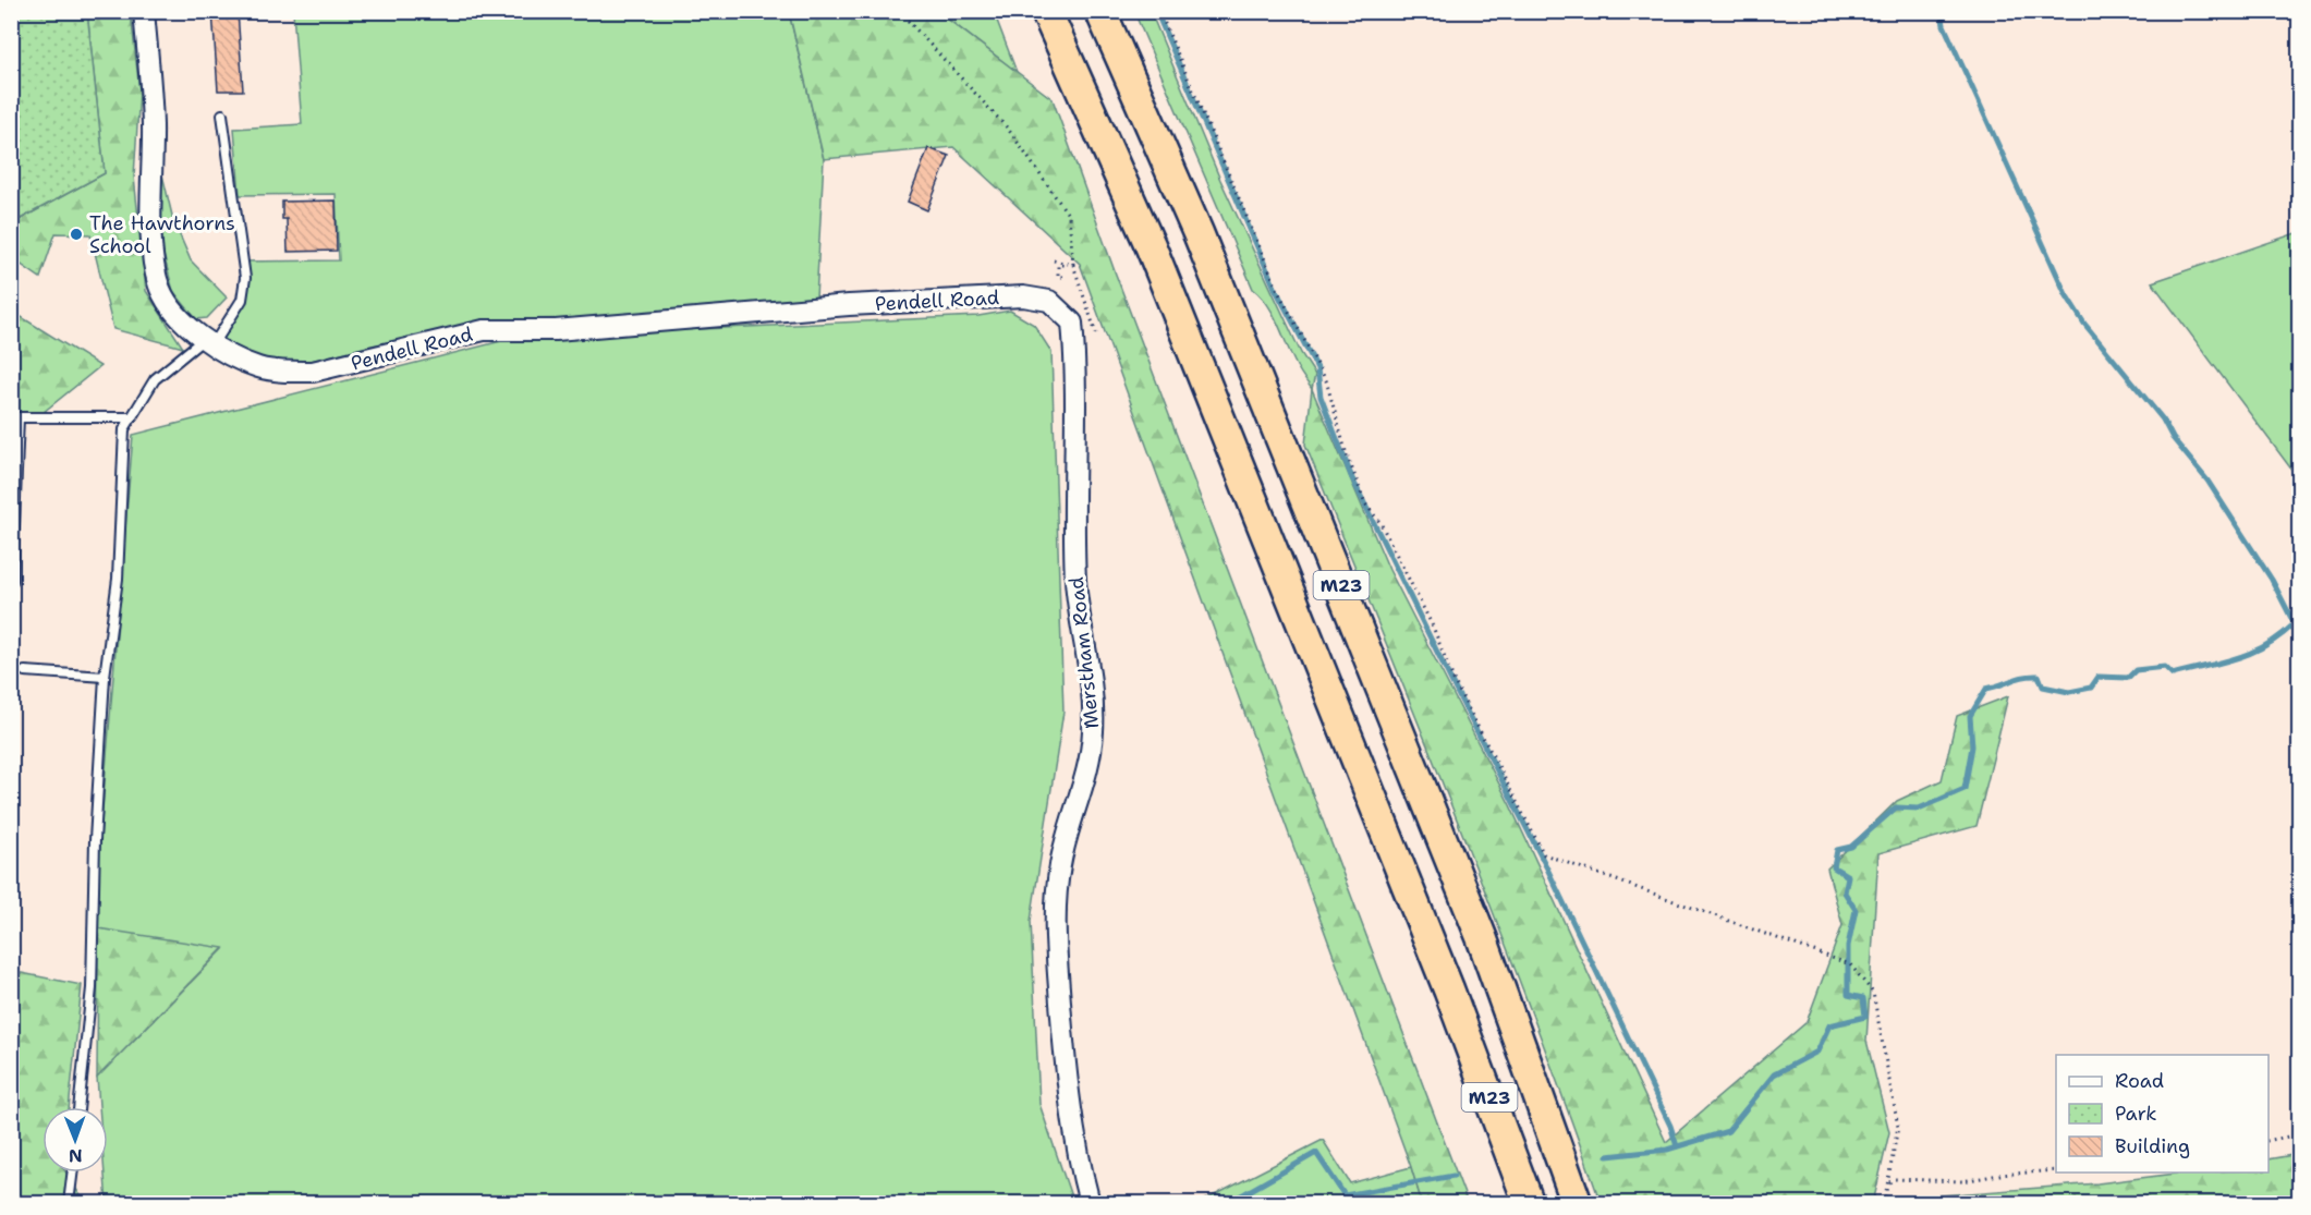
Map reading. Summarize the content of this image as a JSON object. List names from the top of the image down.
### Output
{
  "streets": {
    "highway": ["M23"],
    "street": ["Pendell Road", "Merstham Road"]
  },
  "crossings": [
    ["Pendell Road", "Merstham Road"]
  ],
  "places": ["The Hawthorns School"],
  "legend": ["Road", "Park", "Building"],
  "north": "bottom"
}
